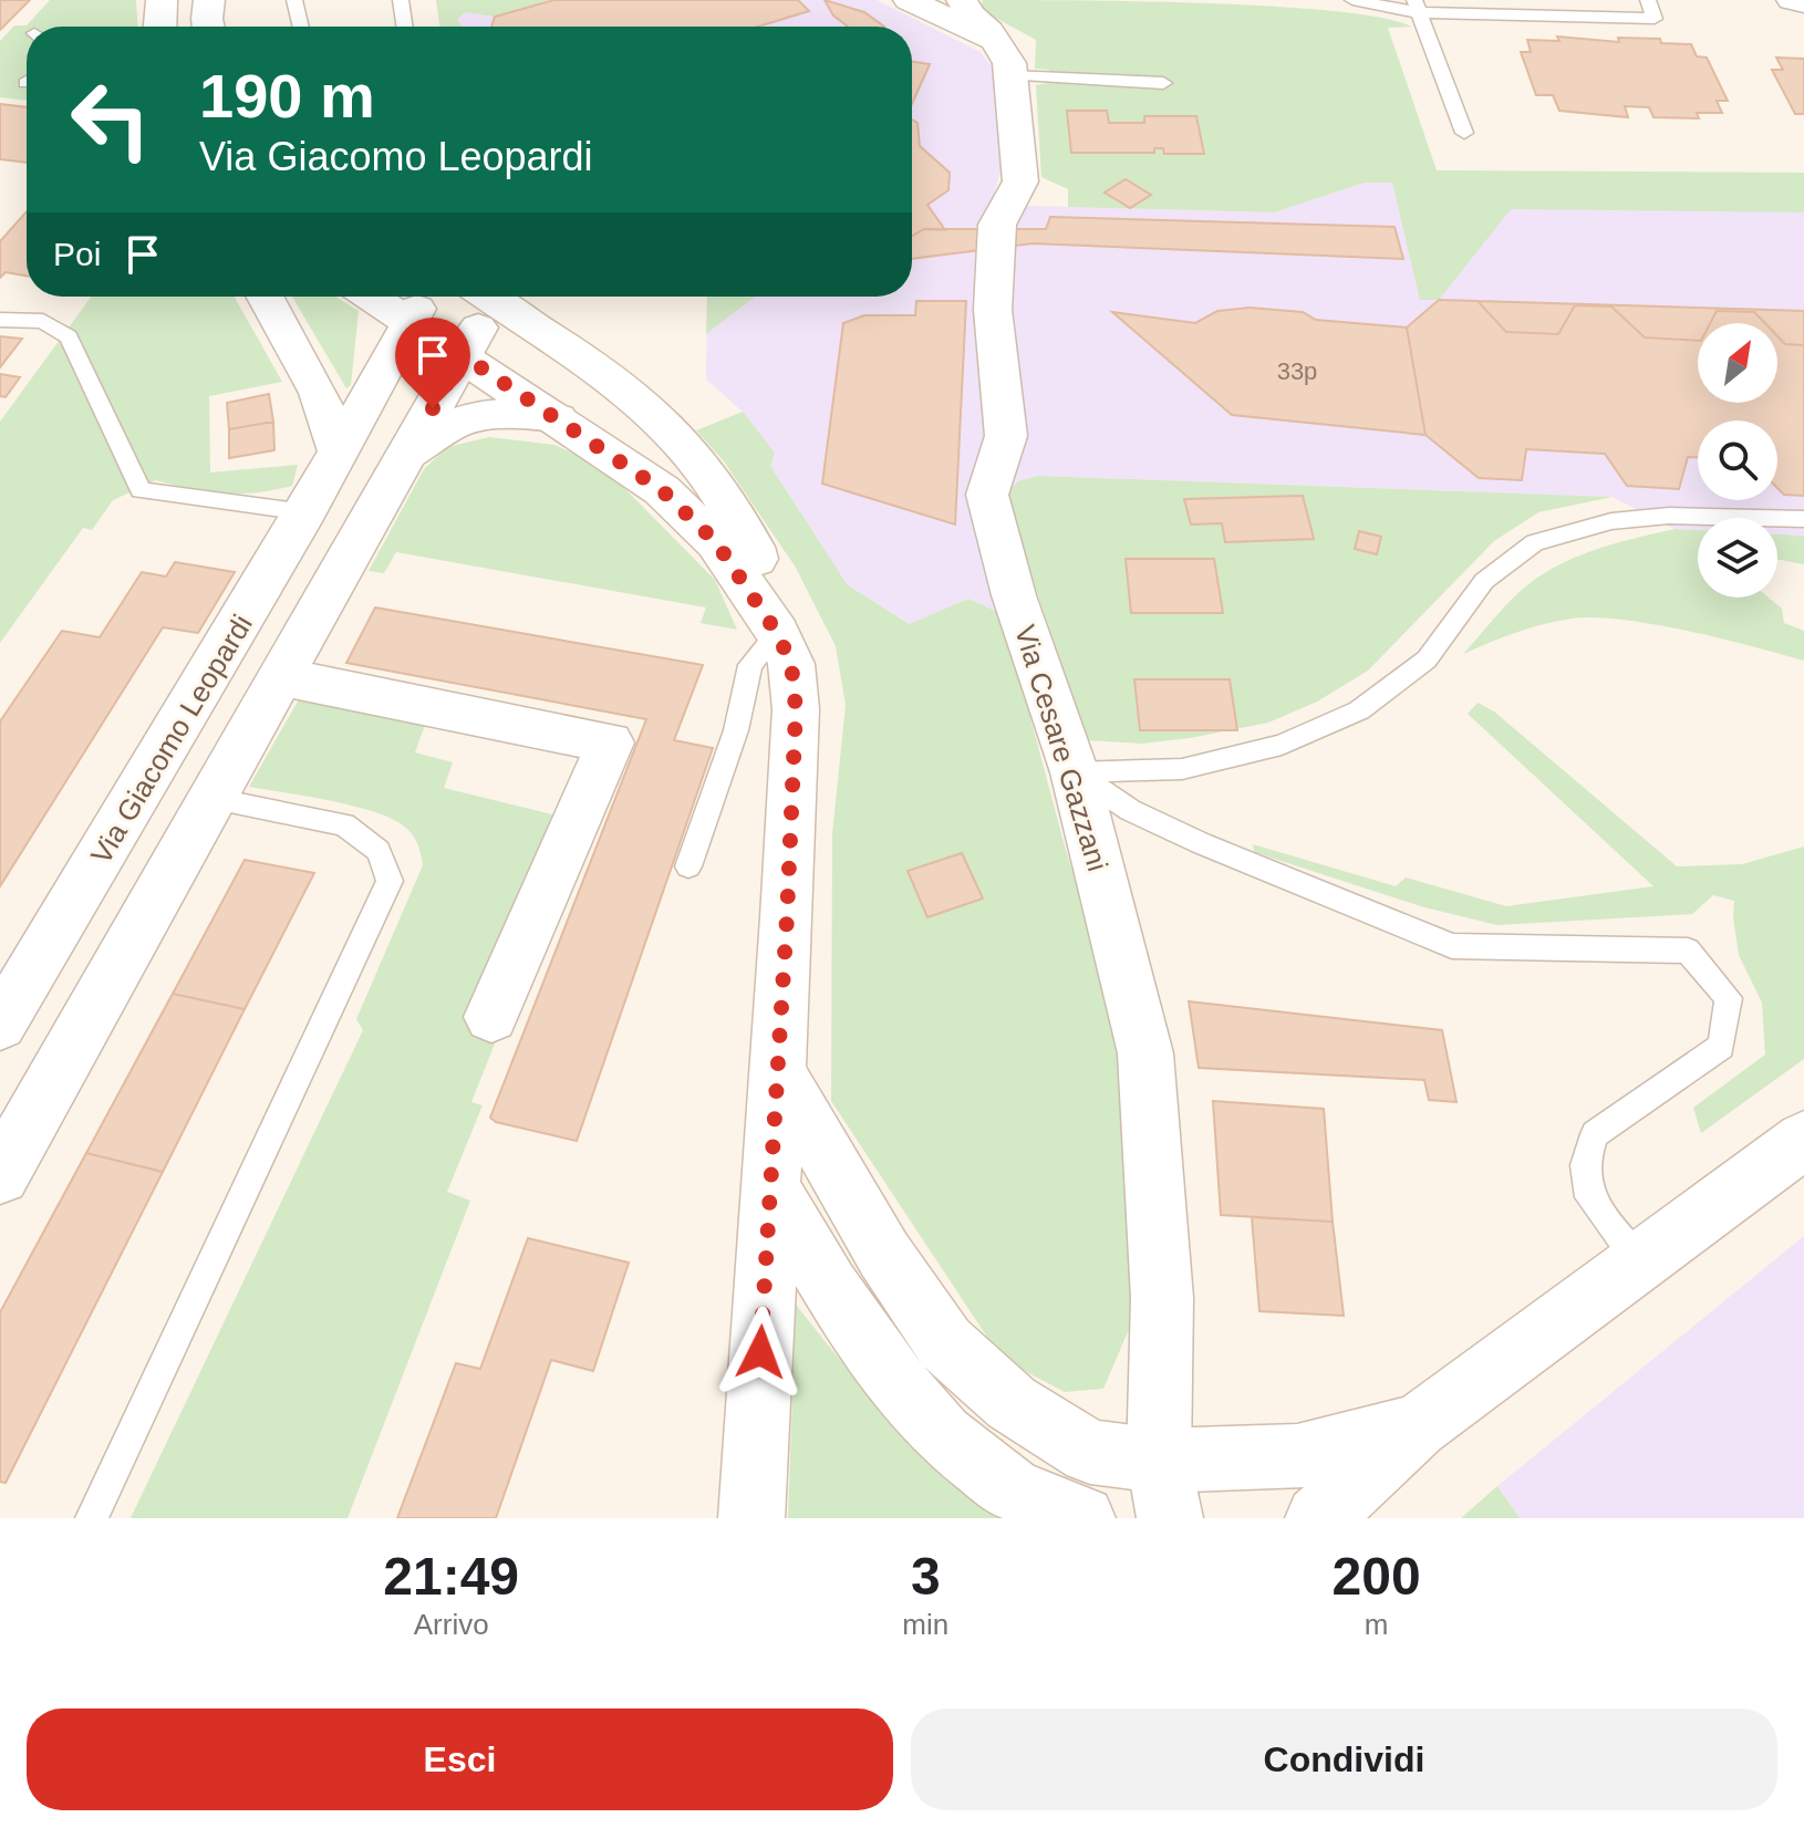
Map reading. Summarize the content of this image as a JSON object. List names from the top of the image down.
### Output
{
  "streets": {
    "street": ["Via Giacomo Leopardi", "Via Cesare Gazzani"]
  },
  "house_numbers": ["33p"],
  "north": "top right",
  "page": {
    "turn": ["190 m", "Via Giacomo Leopardi"],
    "then": "Poi",
    "eta": [
      "21:49",
      "Arrivo",
      "3",
      "min",
      "200",
      "m"
    ],
    "buttons": ["Esci", "Condividi"]
  }
}
